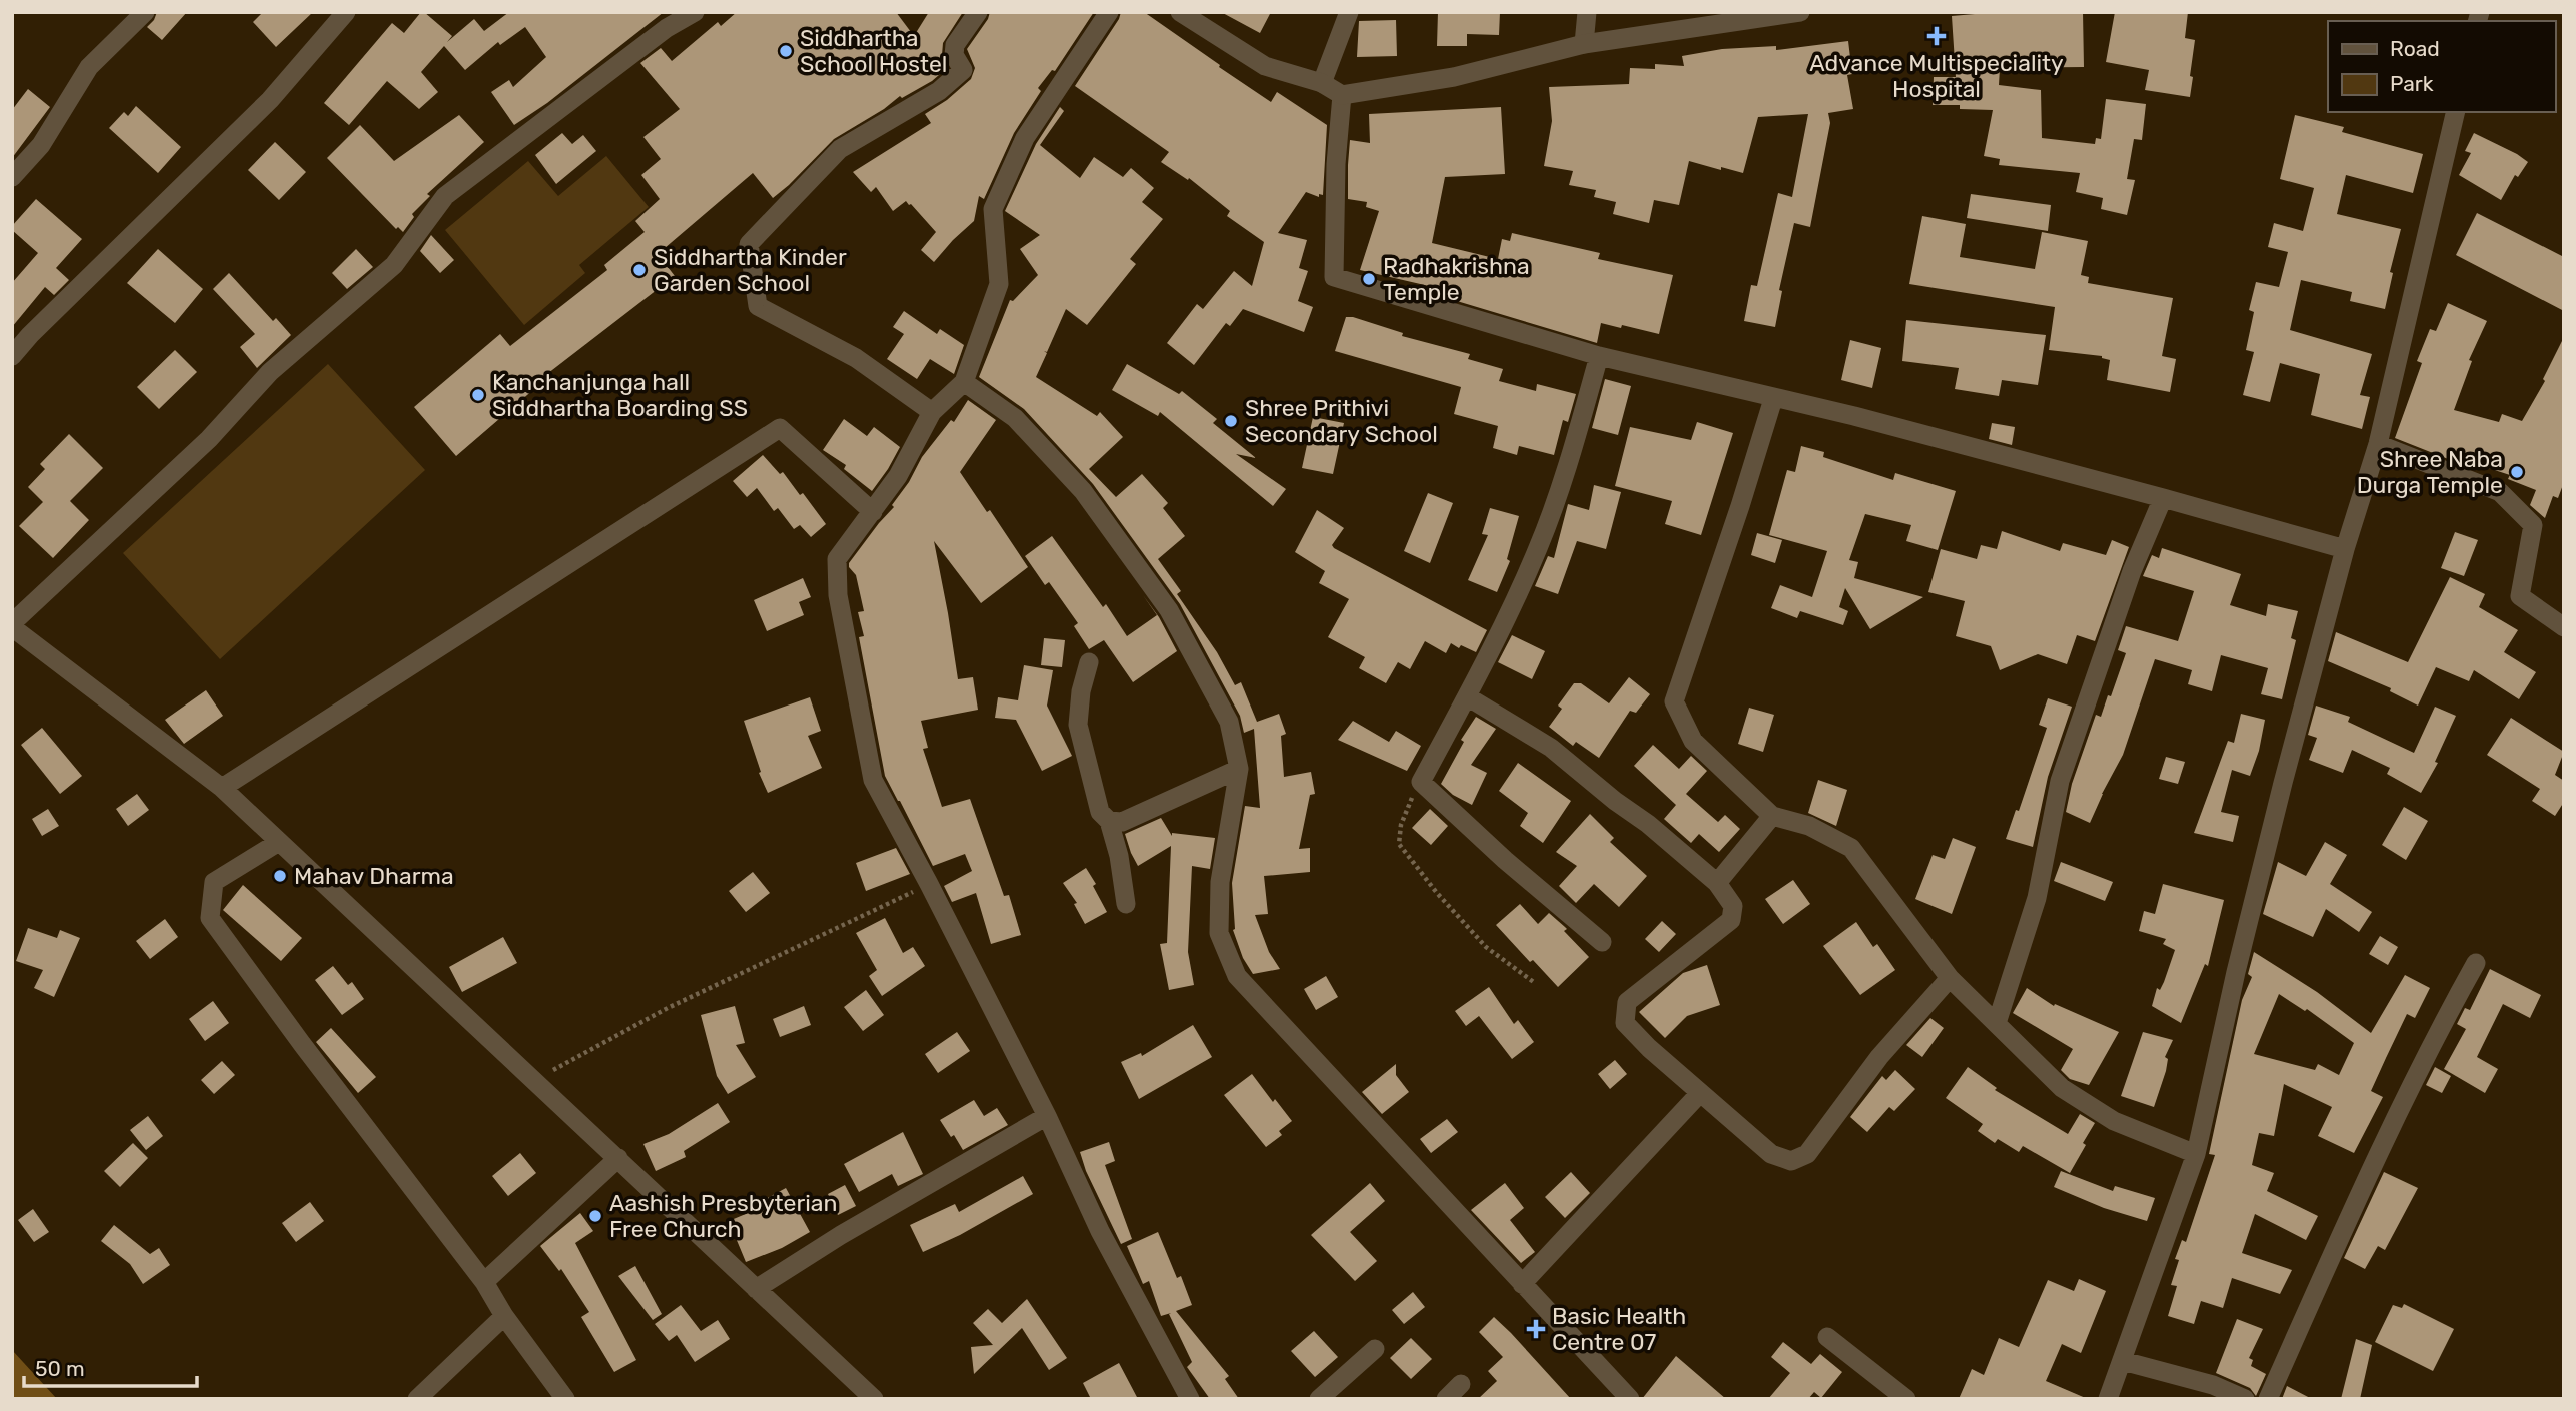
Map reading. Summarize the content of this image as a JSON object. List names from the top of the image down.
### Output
{
  "places": {
    "health": ["Advance Multispeciality Hospital", "Basic Health Centre 07"],
    "other": [
      "Siddhartha School Hostel",
      "Siddhartha Kinder Garden School",
      "Radhakrishna Temple",
      "Kanchanjunga hall Siddhartha Boarding SS",
      "Shree Prithivi Secondary School",
      "Shree Naba Durga Temple",
      "Mahav Dharma",
      "Aashish Presbyterian Free Church"
    ]
  },
  "legend": ["Road", "Park"],
  "scale_bar": "50 m"
}
